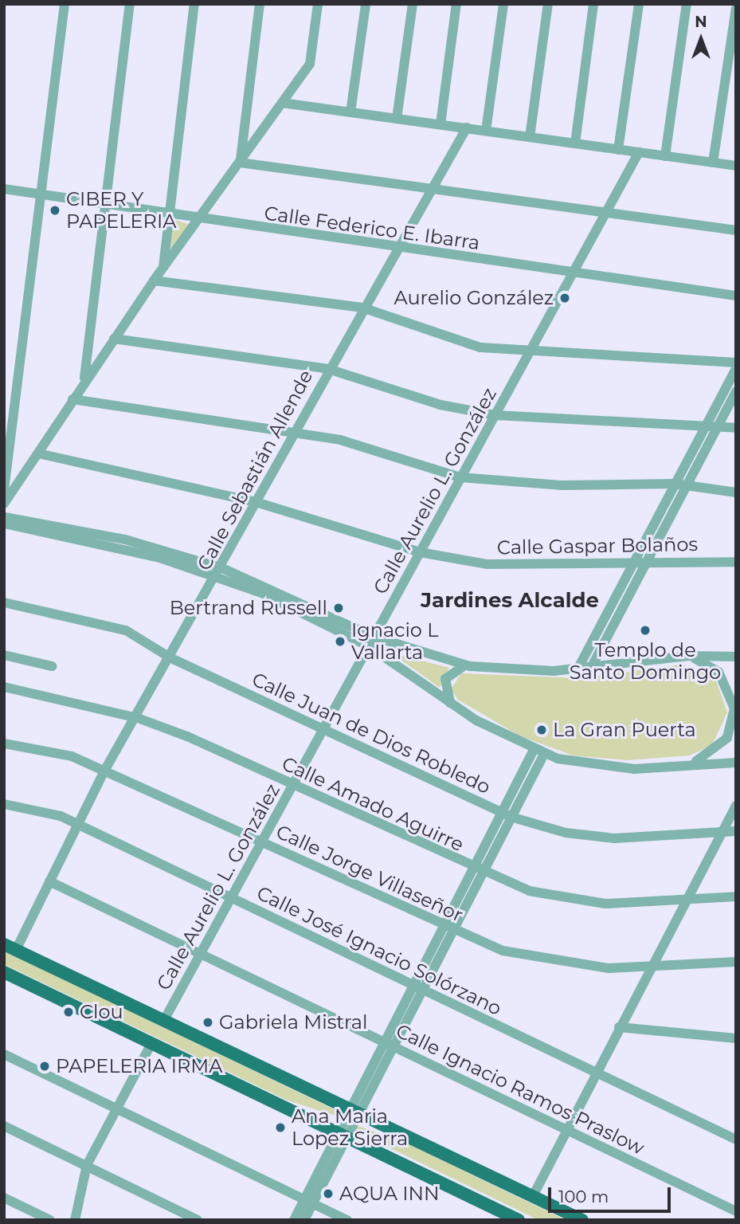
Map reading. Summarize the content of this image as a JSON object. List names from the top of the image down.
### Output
{
  "streets": {
    "street": [
      "Calle Federico E. Ibarra",
      "Calle Sebastián Allende",
      "Calle Aurelio L. González",
      "Calle Gaspar Bolaños",
      "Calle Juan de Dios Robledo",
      "Calle Amado Aguirre",
      "Calle Jorge Villaseñor",
      "Calle José Ignacio Solórzano",
      "Calle Ignacio Ramos Praslow"
    ]
  },
  "crossings": [
    ["Calle Federico E. Ibarra", "Calle Sebastián Allende"],
    ["Calle Federico E. Ibarra", "Calle Aurelio L. González"],
    ["Calle Sebastián Allende", "Calle Gaspar Bolaños"],
    ["Calle Sebastián Allende", "Calle Juan de Dios Robledo"],
    ["Calle Sebastián Allende", "Calle Amado Aguirre"],
    ["Calle Sebastián Allende", "Calle Jorge Villaseñor"],
    ["Calle Sebastián Allende", "Calle José Ignacio Solórzano"],
    ["Calle Sebastián Allende", "Calle Ignacio Ramos Praslow"],
    ["Calle Aurelio L. González", "Calle Gaspar Bolaños"],
    ["Calle Aurelio L. González", "Calle Juan de Dios Robledo"],
    ["Calle Aurelio L. González", "Calle Amado Aguirre"],
    ["Calle Aurelio L. González", "Calle Jorge Villaseñor"],
    ["Calle Aurelio L. González", "Calle José Ignacio Solórzano"],
    ["Calle Aurelio L. González", "Calle Ignacio Ramos Praslow"]
  ],
  "districts": ["Jardines Alcalde"],
  "places": [
    "CIBER Y PAPELERIA",
    "Aurelio González",
    "Bertrand Russell",
    "Templo de Santo Domingo",
    "Ignacio L Vallarta",
    "La Gran Puerta",
    "Clou",
    "Gabriela Mistral",
    "PAPELERIA IRMA",
    "Ana Maria Lopez Sierra",
    "AQUA INN"
  ],
  "scale_bar": "100 m",
  "north": "top"
}
